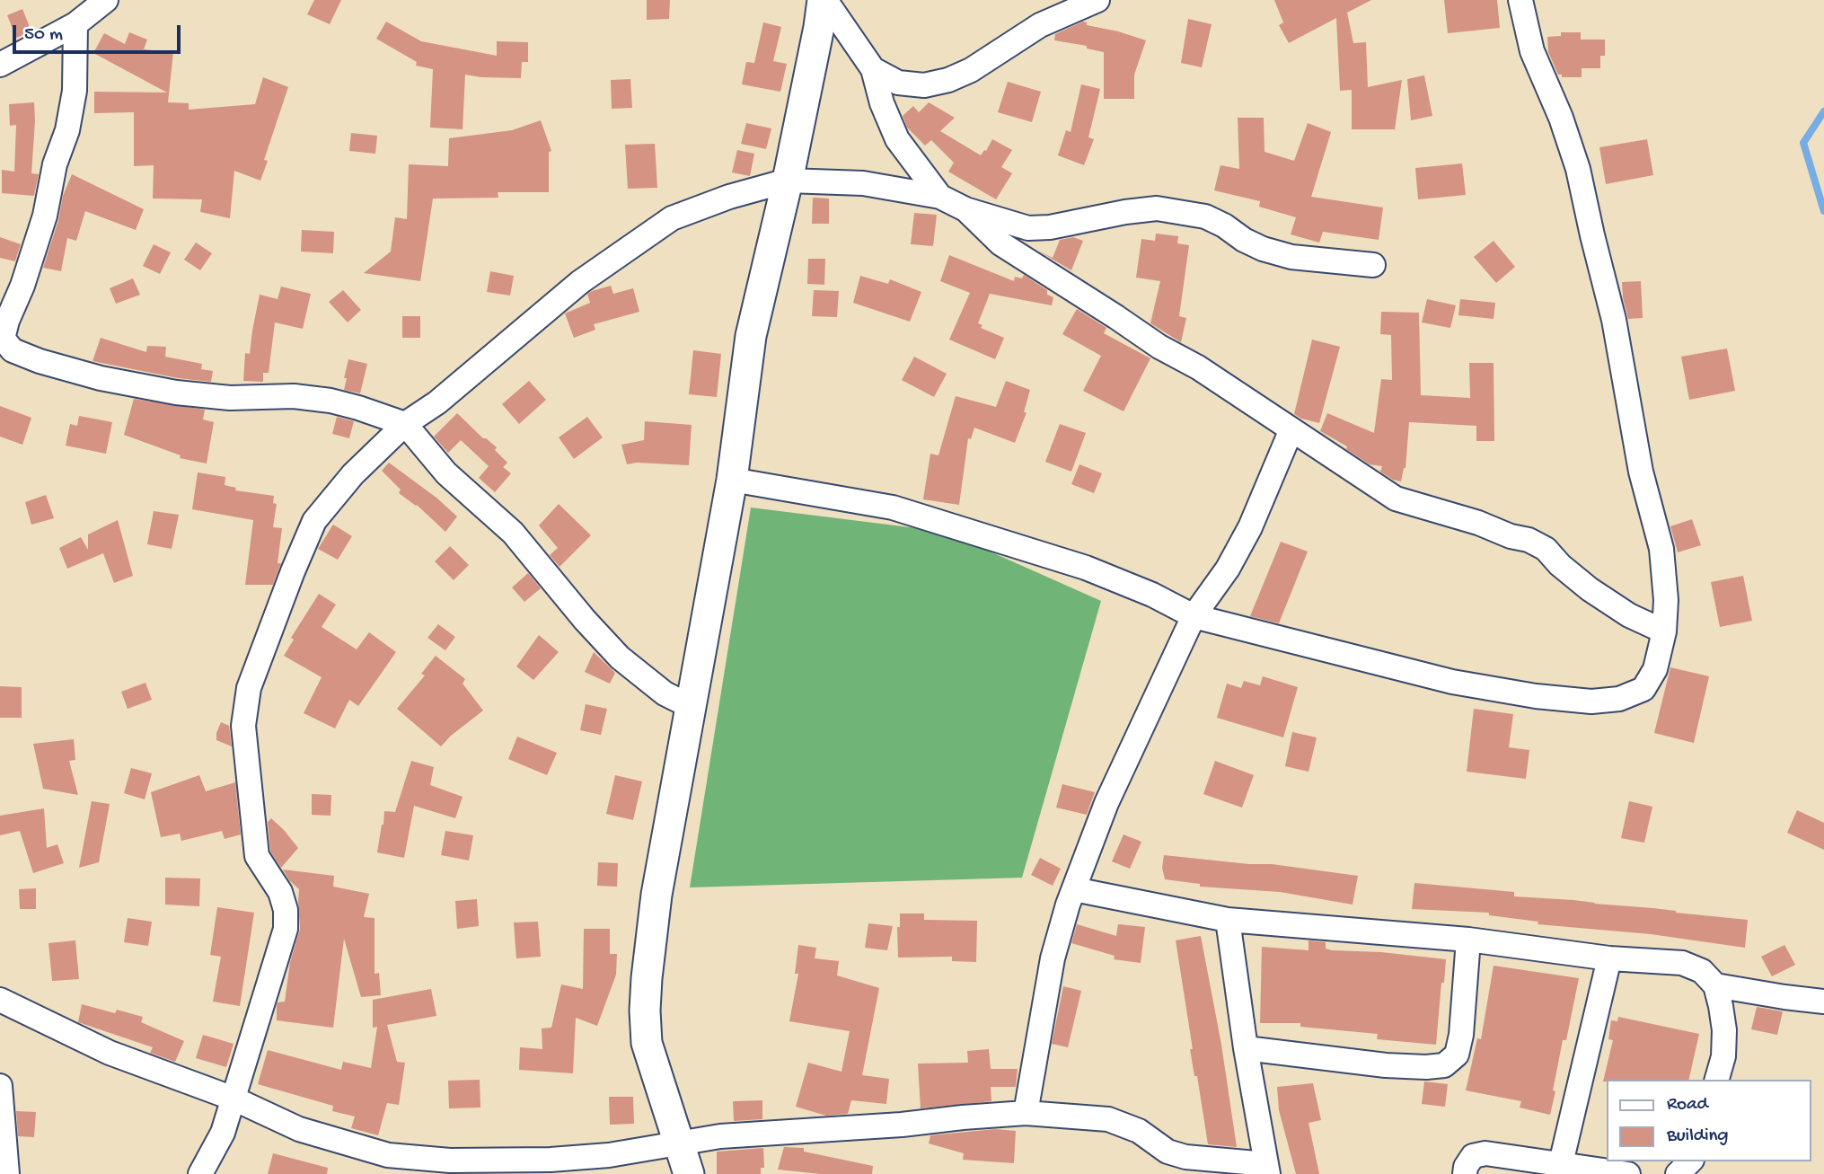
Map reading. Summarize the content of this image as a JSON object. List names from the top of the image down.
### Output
{
  "legend": ["Road", "Building"],
  "scale_bar": "50 m"
}
